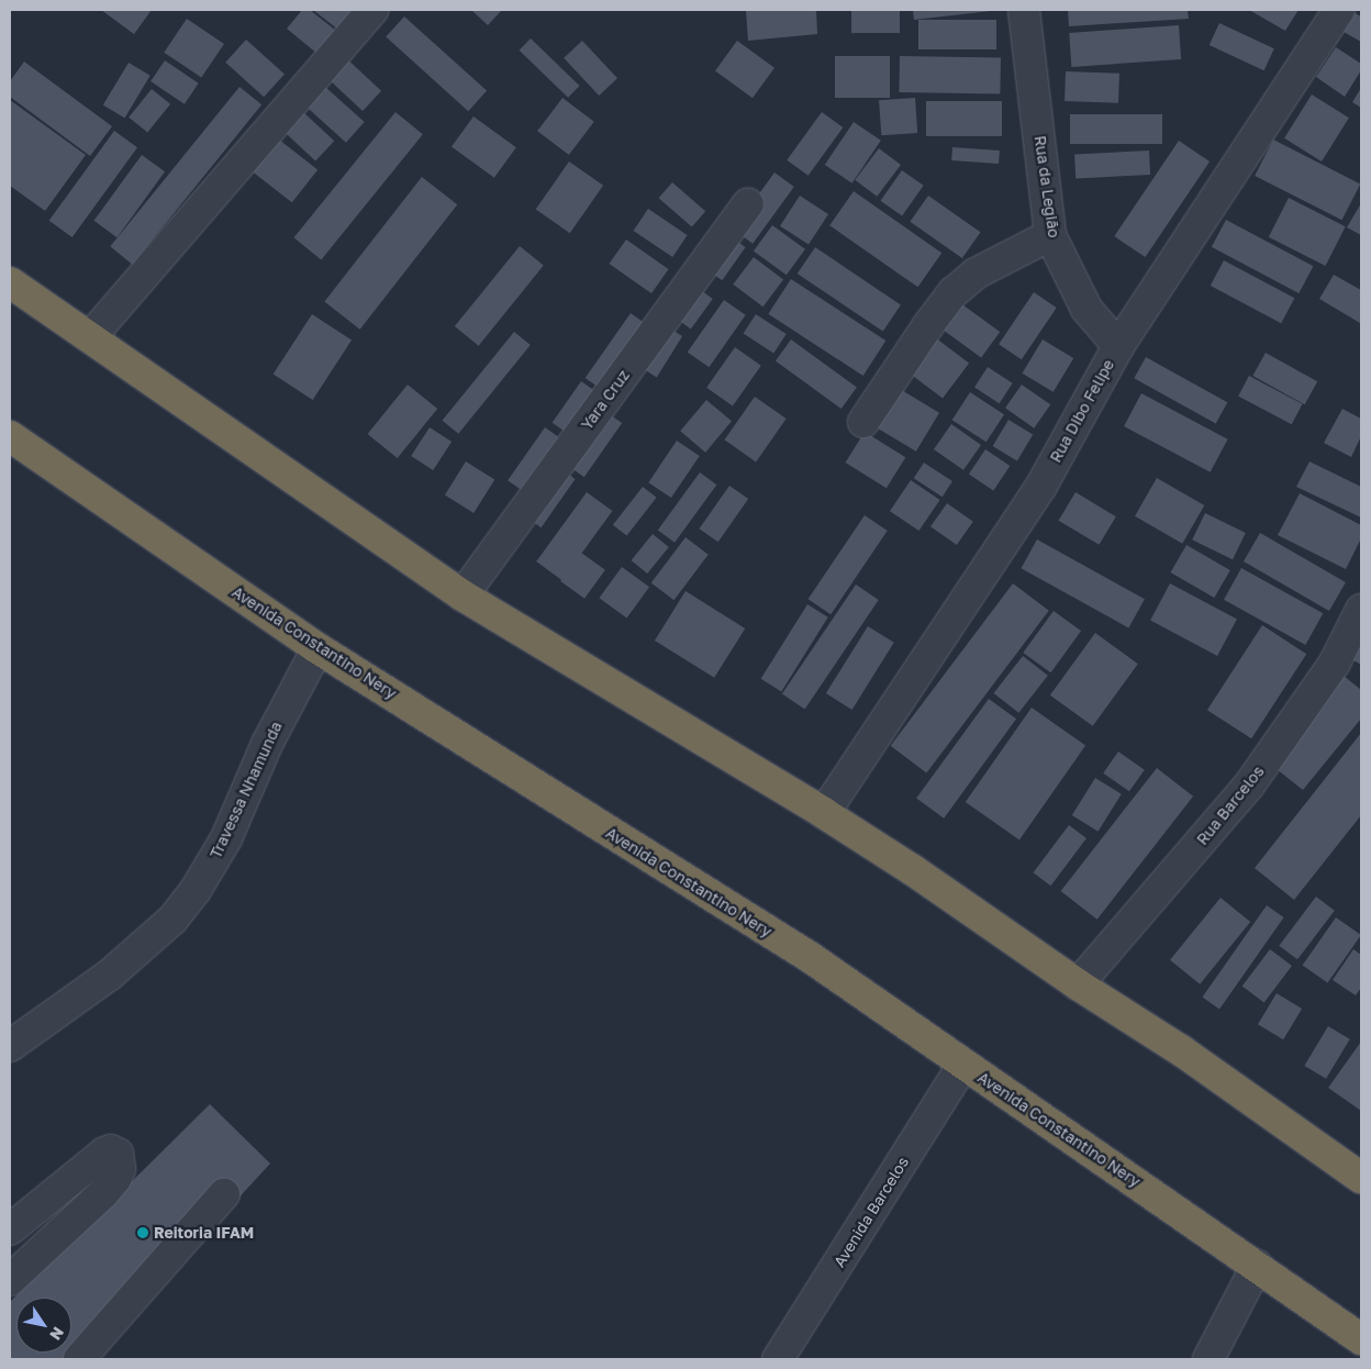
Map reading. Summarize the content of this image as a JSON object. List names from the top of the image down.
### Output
{
  "streets": {
    "highway": ["Avenida Constantino Nery"],
    "street": [
      "Rua da Legião",
      "Yara Cruz",
      "Rua Dibo Felipe",
      "Travessa Nhamunda",
      "Rua Barcelos",
      "Avenida Barcelos"
    ]
  },
  "crossings": [
    ["Rua da Legião", "Rua Dibo Felipe"],
    ["Avenida Constantino Nery", "Travessa Nhamunda"],
    ["Avenida Constantino Nery", "Avenida Barcelos"]
  ],
  "places": ["Reitoria IFAM"],
  "north": "bottom right"
}
